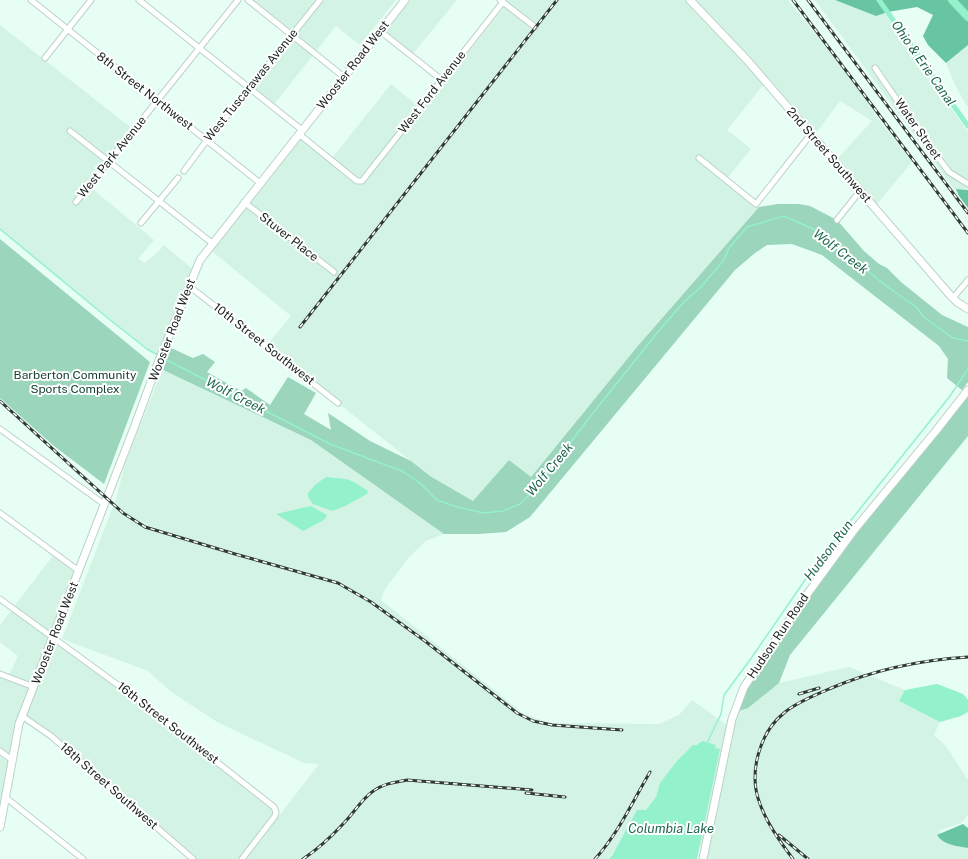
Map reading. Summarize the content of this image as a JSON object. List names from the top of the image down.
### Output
{
  "streets": {
    "main road": ["Wooster Road West", "2nd Street Southwest", "Hudson Run Road"],
    "street": [
      "West Tuscarawas Avenue",
      "8th Street Northwest",
      "West Ford Avenue",
      "Water Street",
      "West Park Avenue",
      "Stuver Place",
      "10th Street Southwest",
      "16th Street Southwest",
      "18th Street Southwest"
    ]
  },
  "crossings": [
    ["Wooster Road West", "8th Street Northwest"],
    ["Wooster Road West", "West Ford Avenue"],
    ["Wooster Road West", "Stuver Place"],
    ["Wooster Road West", "10th Street Southwest"],
    ["Wooster Road West", "16th Street Southwest"],
    ["Wooster Road West", "18th Street Southwest"],
    ["West Tuscarawas Avenue", "8th Street Northwest"],
    ["8th Street Northwest", "West Park Avenue"]
  ],
  "water": [
    "Ohio & Erie Canal",
    "Wolf Creek",
    "Hudson Run",
    "Columbia Lake"
  ],
  "parks": ["Barberton Community Sports Complex"]
}
